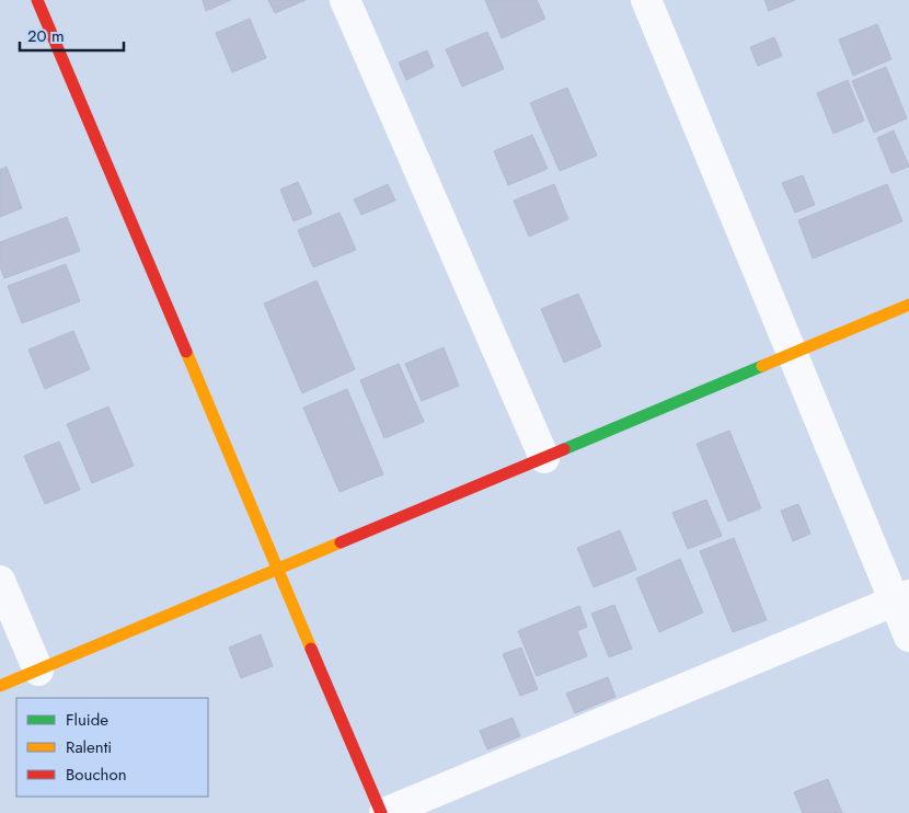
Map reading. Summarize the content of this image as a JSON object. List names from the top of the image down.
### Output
{
  "legend": ["Fluide", "Ralenti", "Bouchon"],
  "scale_bar": "20 m"
}
